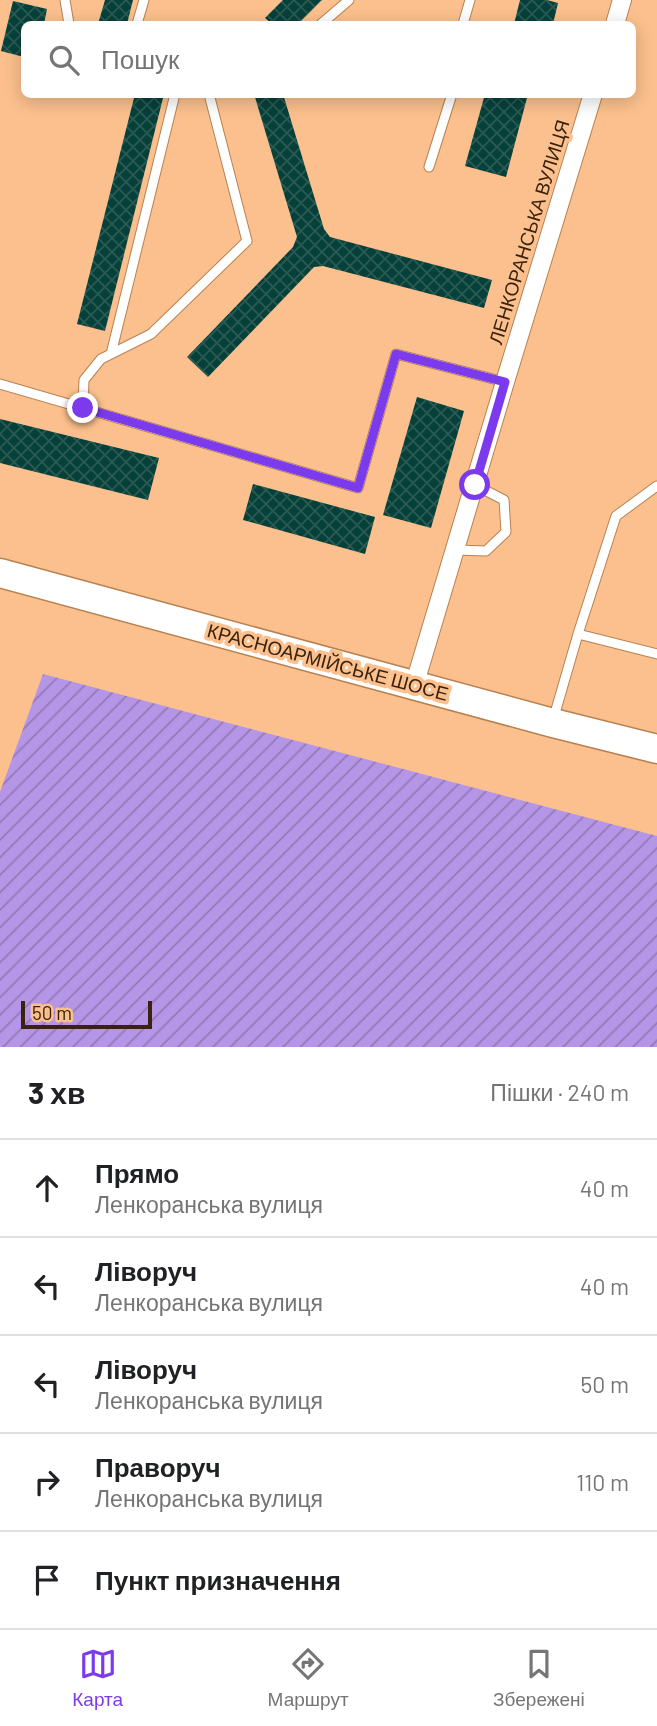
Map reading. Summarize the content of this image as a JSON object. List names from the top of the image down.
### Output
{
  "streets": {
    "main road": ["КРАСНОАРМІЙСЬКЕ ШОСЕ"],
    "street": ["ЛЕНКОРАНСЬКА ВУЛИЦЯ"]
  },
  "crossings": [
    ["ЛЕНКОРАНСЬКА ВУЛИЦЯ", "КРАСНОАРМІЙСЬКЕ ШОСЕ"]
  ],
  "scale_bar": "50 m",
  "page": {
    "search": "Пошук",
    "scale": "50 m",
    "heading": ["3 хв", "Пішки · 240 m"],
    "list": [
      ["Прямо", "Ленкоранська вулиця", "40 m"],
      ["Ліворуч", "Ленкоранська вулиця", "40 m"],
      ["Ліворуч", "Ленкоранська вулиця", "50 m"],
      ["Праворуч", "Ленкоранська вулиця", "110 m"],
      "Пункт призначення"
    ],
    "nav": ["Карта", "Маршрут", "Збережені"]
  }
}
